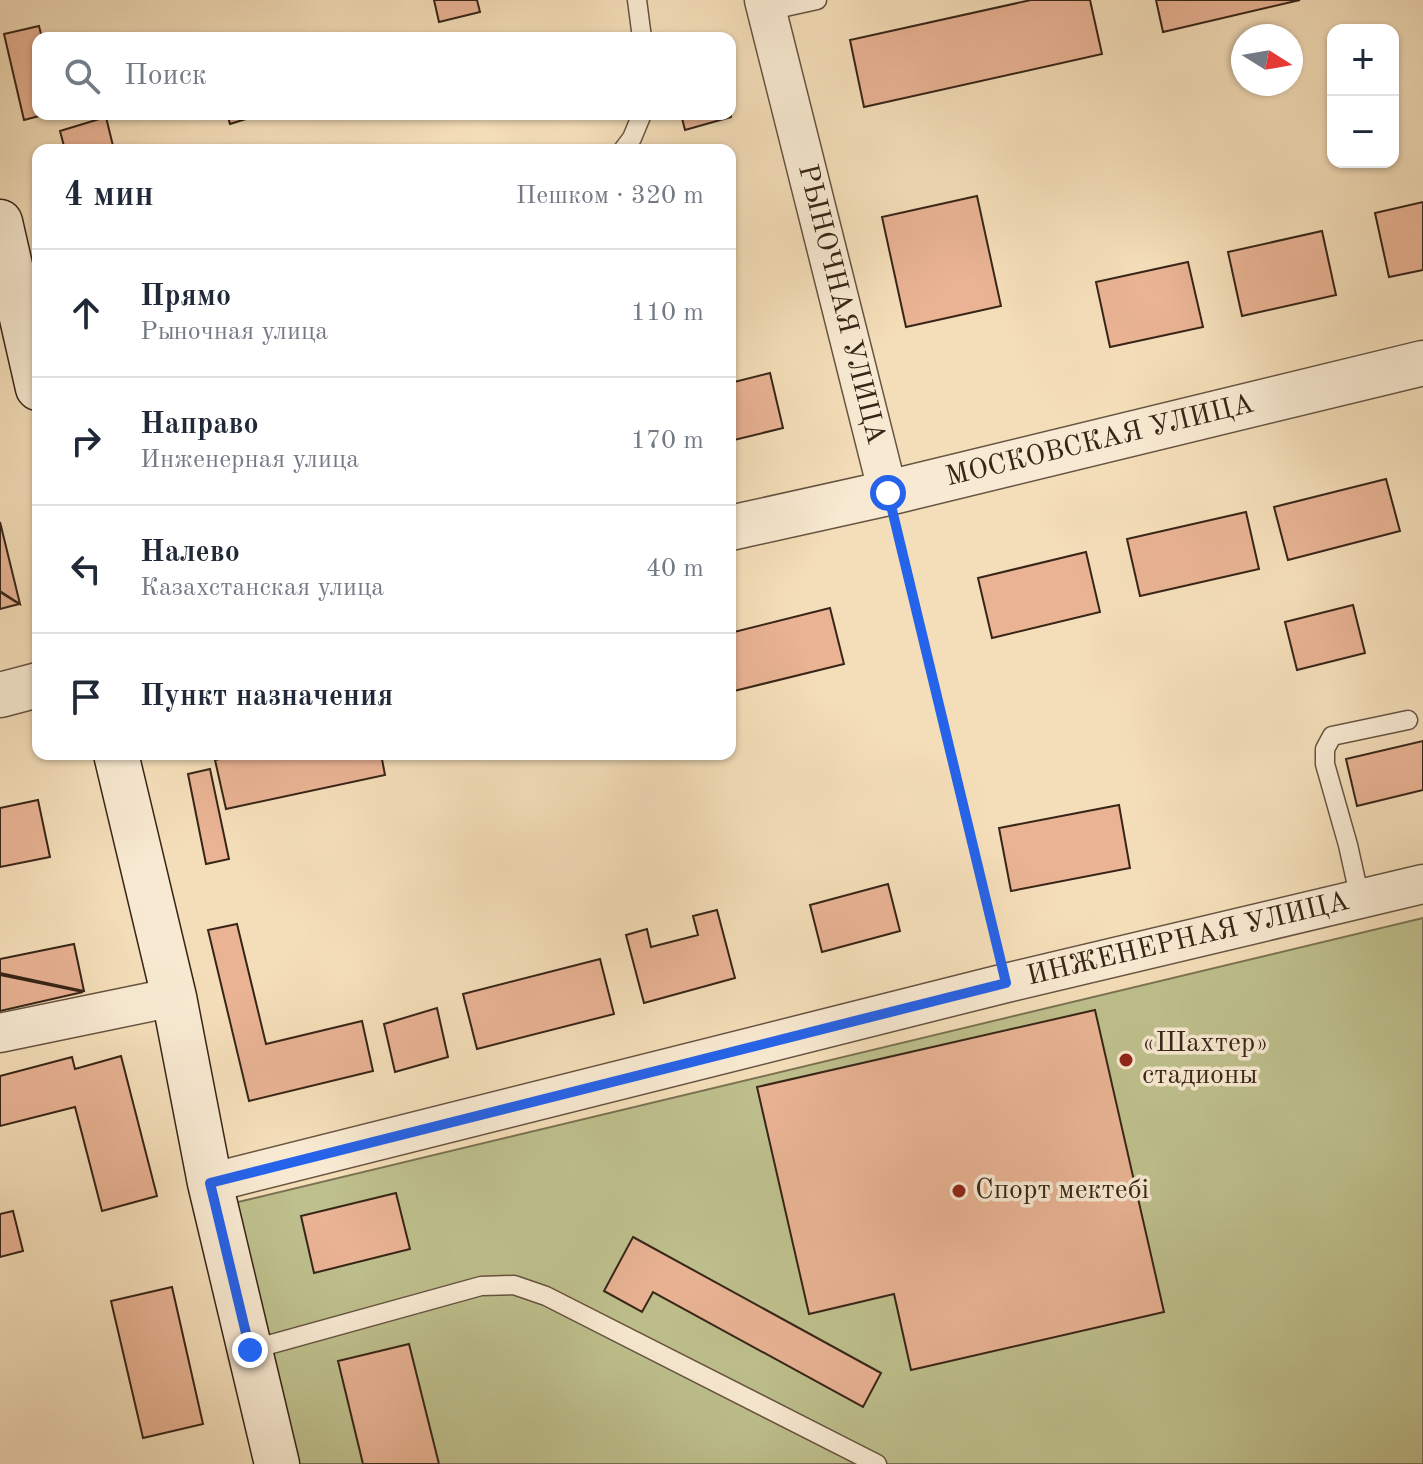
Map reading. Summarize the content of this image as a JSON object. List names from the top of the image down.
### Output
{
  "streets": {
    "main road": ["МОСКОВСКАЯ УЛИЦА"],
    "street": ["РЫНОЧНАЯ УЛИЦА", "ИНЖЕНЕРНАЯ УЛИЦА"]
  },
  "crossings": [
    ["РЫНОЧНАЯ УЛИЦА", "МОСКОВСКАЯ УЛИЦА"]
  ],
  "places": ["«Шахтер» стадионы", "Спорт мектебі"],
  "north": "right",
  "page": {
    "map_buttons": ["+", "−"],
    "search": "Поиск",
    "heading": ["4 мин", "Пешком · 320 m"],
    "list": [
      ["Прямо", "Рыночная улица", "110 m"],
      ["Направо", "Инженерная улица", "170 m"],
      ["Налево", "Казахстанская улица", "40 m"],
      "Пункт назначения"
    ]
  }
}
